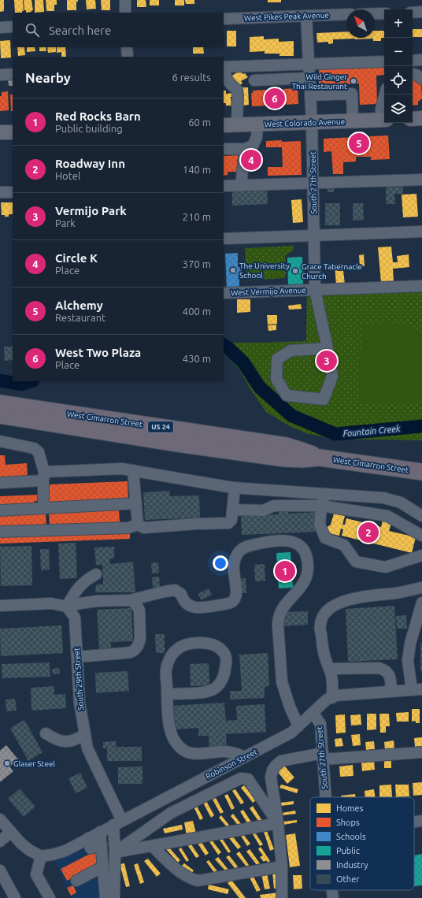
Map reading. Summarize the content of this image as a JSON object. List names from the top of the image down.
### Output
{
  "streets": {
    "highway": ["West Cimarron Street", "US 24"],
    "main road": ["West Colorado Avenue"],
    "street": [
      "West Pikes Peak Avenue",
      "South 27th Street",
      "West Vermijo Avenue",
      "South 29th Street",
      "Robinson Street"
    ]
  },
  "crossings": [
    ["West Pikes Peak Avenue", "South 27th Street"],
    ["West Colorado Avenue", "South 27th Street"],
    ["South 27th Street", "West Vermijo Avenue"],
    ["South 27th Street", "Robinson Street"],
    ["South 29th Street", "Robinson Street"]
  ],
  "water": ["Fountain Creek"],
  "places": [
    "Wild Ginger Thai Restaurant",
    "The University School",
    "Grace Tabernacle Church",
    "Glaser Steel"
  ],
  "legend": [
    "Homes",
    "Shops",
    "Schools",
    "Public",
    "Industry",
    "Other"
  ],
  "north": "top left",
  "page": {
    "map_buttons": ["+", "−"],
    "search": "Search here",
    "heading": ["Nearby", "6 results"],
    "pins": [
      "6",
      "5",
      "4",
      "3",
      "2",
      "1"
    ],
    "list": [
      {
        "mark": "1",
        "name": "Red Rocks Barn",
        "note": "Public building",
        "value": "60 m"
      },
      {
        "mark": "2",
        "name": "Roadway Inn",
        "note": "Hotel",
        "value": "140 m"
      },
      {
        "mark": "3",
        "name": "Vermijo Park",
        "note": "Park",
        "value": "210 m"
      },
      {
        "mark": "4",
        "name": "Circle K",
        "note": "Place",
        "value": "370 m"
      },
      {
        "mark": "5",
        "name": "Alchemy",
        "note": "Restaurant",
        "value": "400 m"
      },
      {
        "mark": "6",
        "name": "West Two Plaza",
        "note": "Place",
        "value": "430 m"
      }
    ]
  }
}
